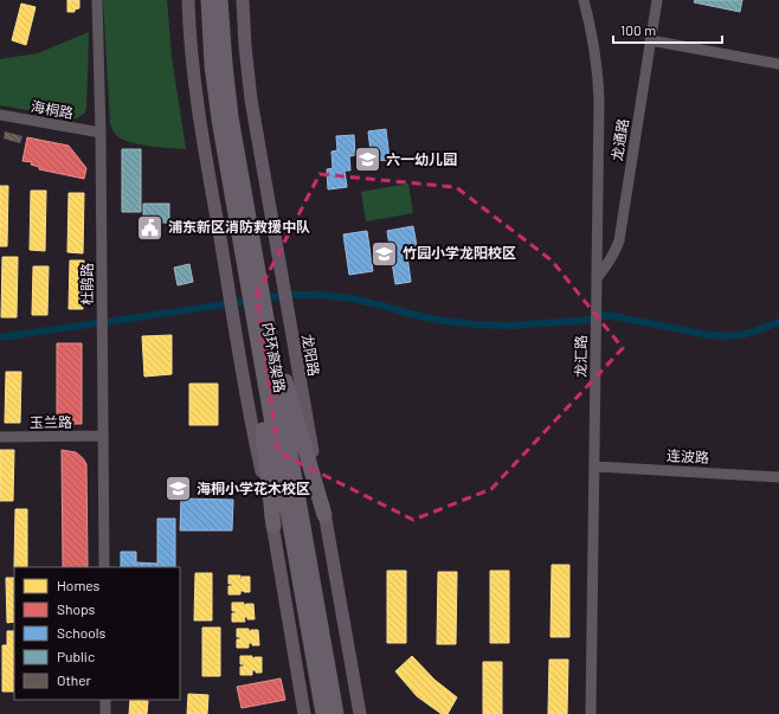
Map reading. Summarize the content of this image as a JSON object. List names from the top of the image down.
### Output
{
  "streets": {
    "highway": ["内环高架路"],
    "street": [
      "海桐路",
      "龙通路",
      "杜鹃路",
      "龙汇路",
      "玉兰路",
      "连波路"
    ]
  },
  "crossings": [
    ["海桐路", "杜鹃路"],
    ["龙通路", "龙汇路"],
    ["杜鹃路", "玉兰路"],
    ["龙汇路", "连波路"]
  ],
  "places": {
    "school or university": ["六一幼儿园", "竹园小学龙阳校区", "海桐小学花木校区"],
    "public building": ["浦东新区消防救援中队"]
  },
  "legend": [
    "Homes",
    "Shops",
    "Schools",
    "Public",
    "Other"
  ],
  "scale_bar": "100 m"
}
